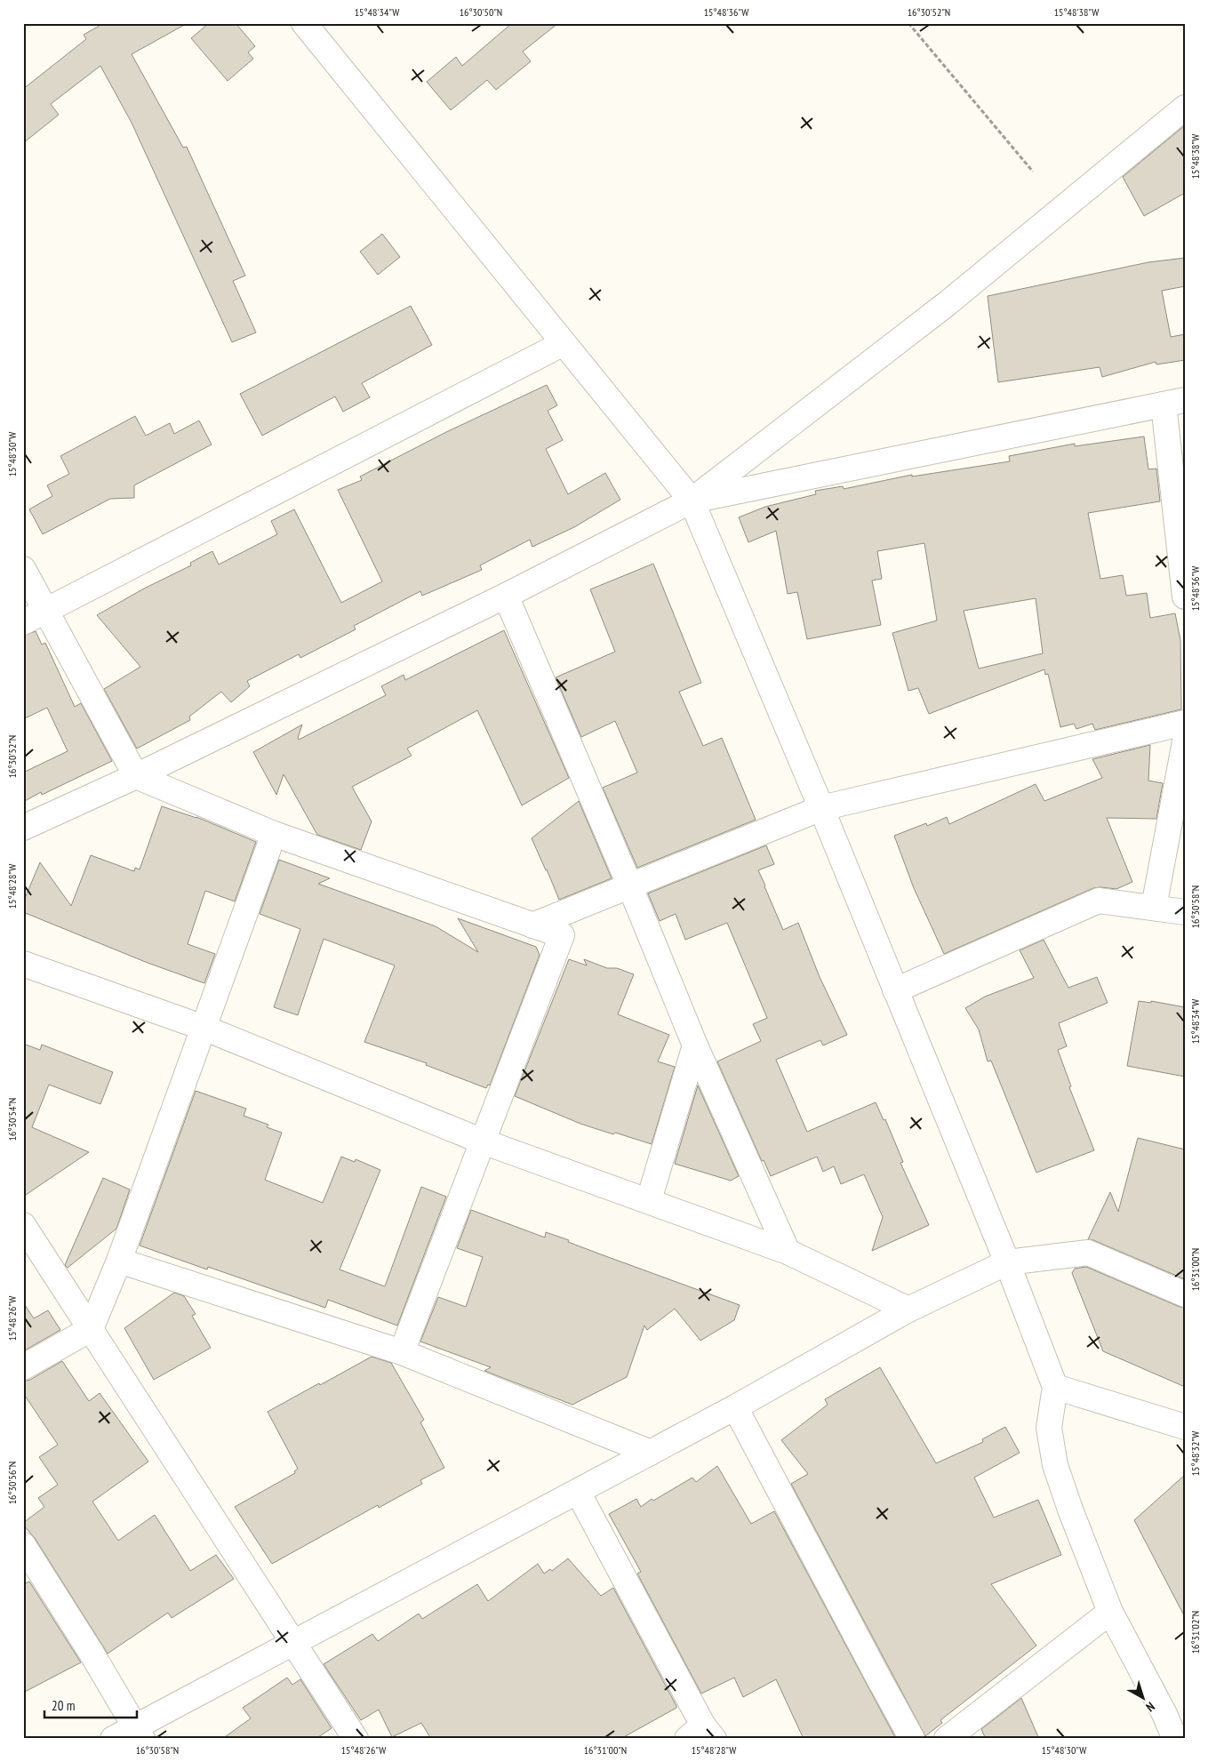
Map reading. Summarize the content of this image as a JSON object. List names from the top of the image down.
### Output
{
  "scale_bar": "20 m",
  "north": "bottom right",
  "coordinates": [
    "15°48'34\"W",
    "16°30'50\"N",
    "15°48'36\"W",
    "16°30'52\"N",
    "15°48'38\"W",
    "15°48'30\"W",
    "15°48'28\"W",
    "16°30'58\"N",
    "16°30'54\"N",
    "16°31'00\"N",
    "15°48'26\"W",
    "15°48'32\"W",
    "16°30'56\"N",
    "16°31'02\"N"
  ]
}
